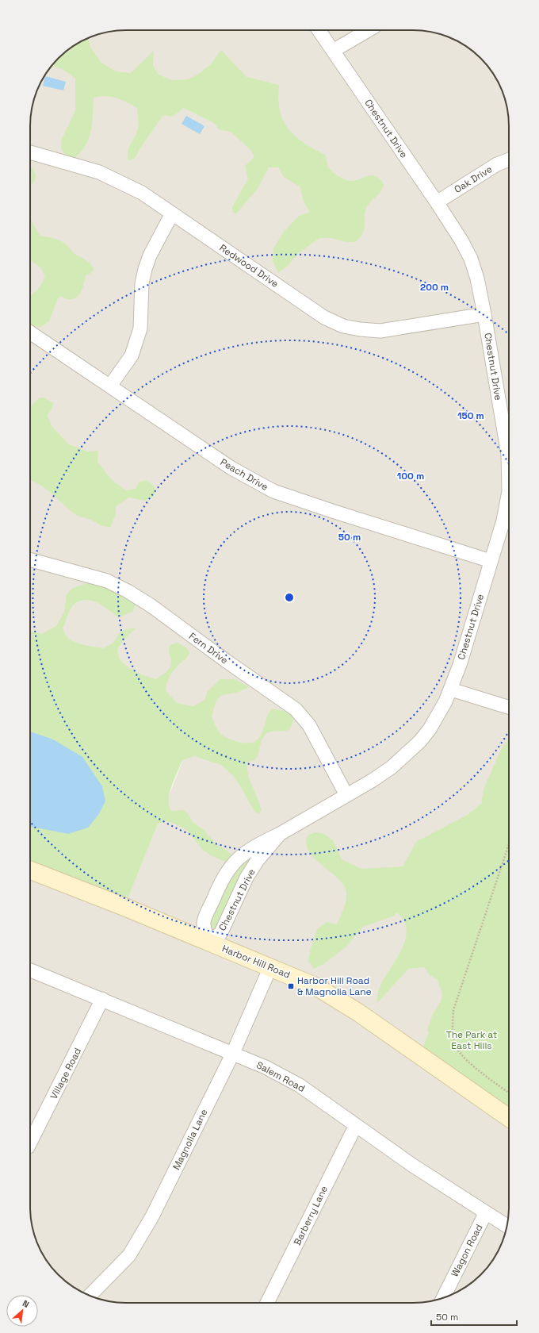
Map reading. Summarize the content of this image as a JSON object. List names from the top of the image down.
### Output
{
  "streets": {
    "street": [
      "Chestnut Drive",
      "Oak Drive",
      "Redwood Drive",
      "Peach Drive",
      "Fern Drive",
      "Harbor Hill Road",
      "Village Road",
      "Salem Road",
      "Magnolia Lane",
      "Barberry Lane",
      "Wagon Road"
    ]
  },
  "crossings": [
    ["Chestnut Drive", "Oak Drive"],
    ["Chestnut Drive", "Redwood Drive"],
    ["Chestnut Drive", "Peach Drive"],
    ["Chestnut Drive", "Fern Drive"],
    ["Chestnut Drive", "Harbor Hill Road"],
    ["Harbor Hill Road", "Magnolia Lane"],
    ["Village Road", "Salem Road"],
    ["Salem Road", "Magnolia Lane"],
    ["Salem Road", "Barberry Lane"],
    ["Salem Road", "Wagon Road"]
  ],
  "parks": ["The Park at East Hills"],
  "places": {
    "transit": ["Harbor Hill Road & Magnolia Lane"]
  },
  "scale_bar": "50 m",
  "north": "top right",
  "rings": [
    "200 m",
    "150 m",
    "100 m",
    "50 m"
  ]
}
